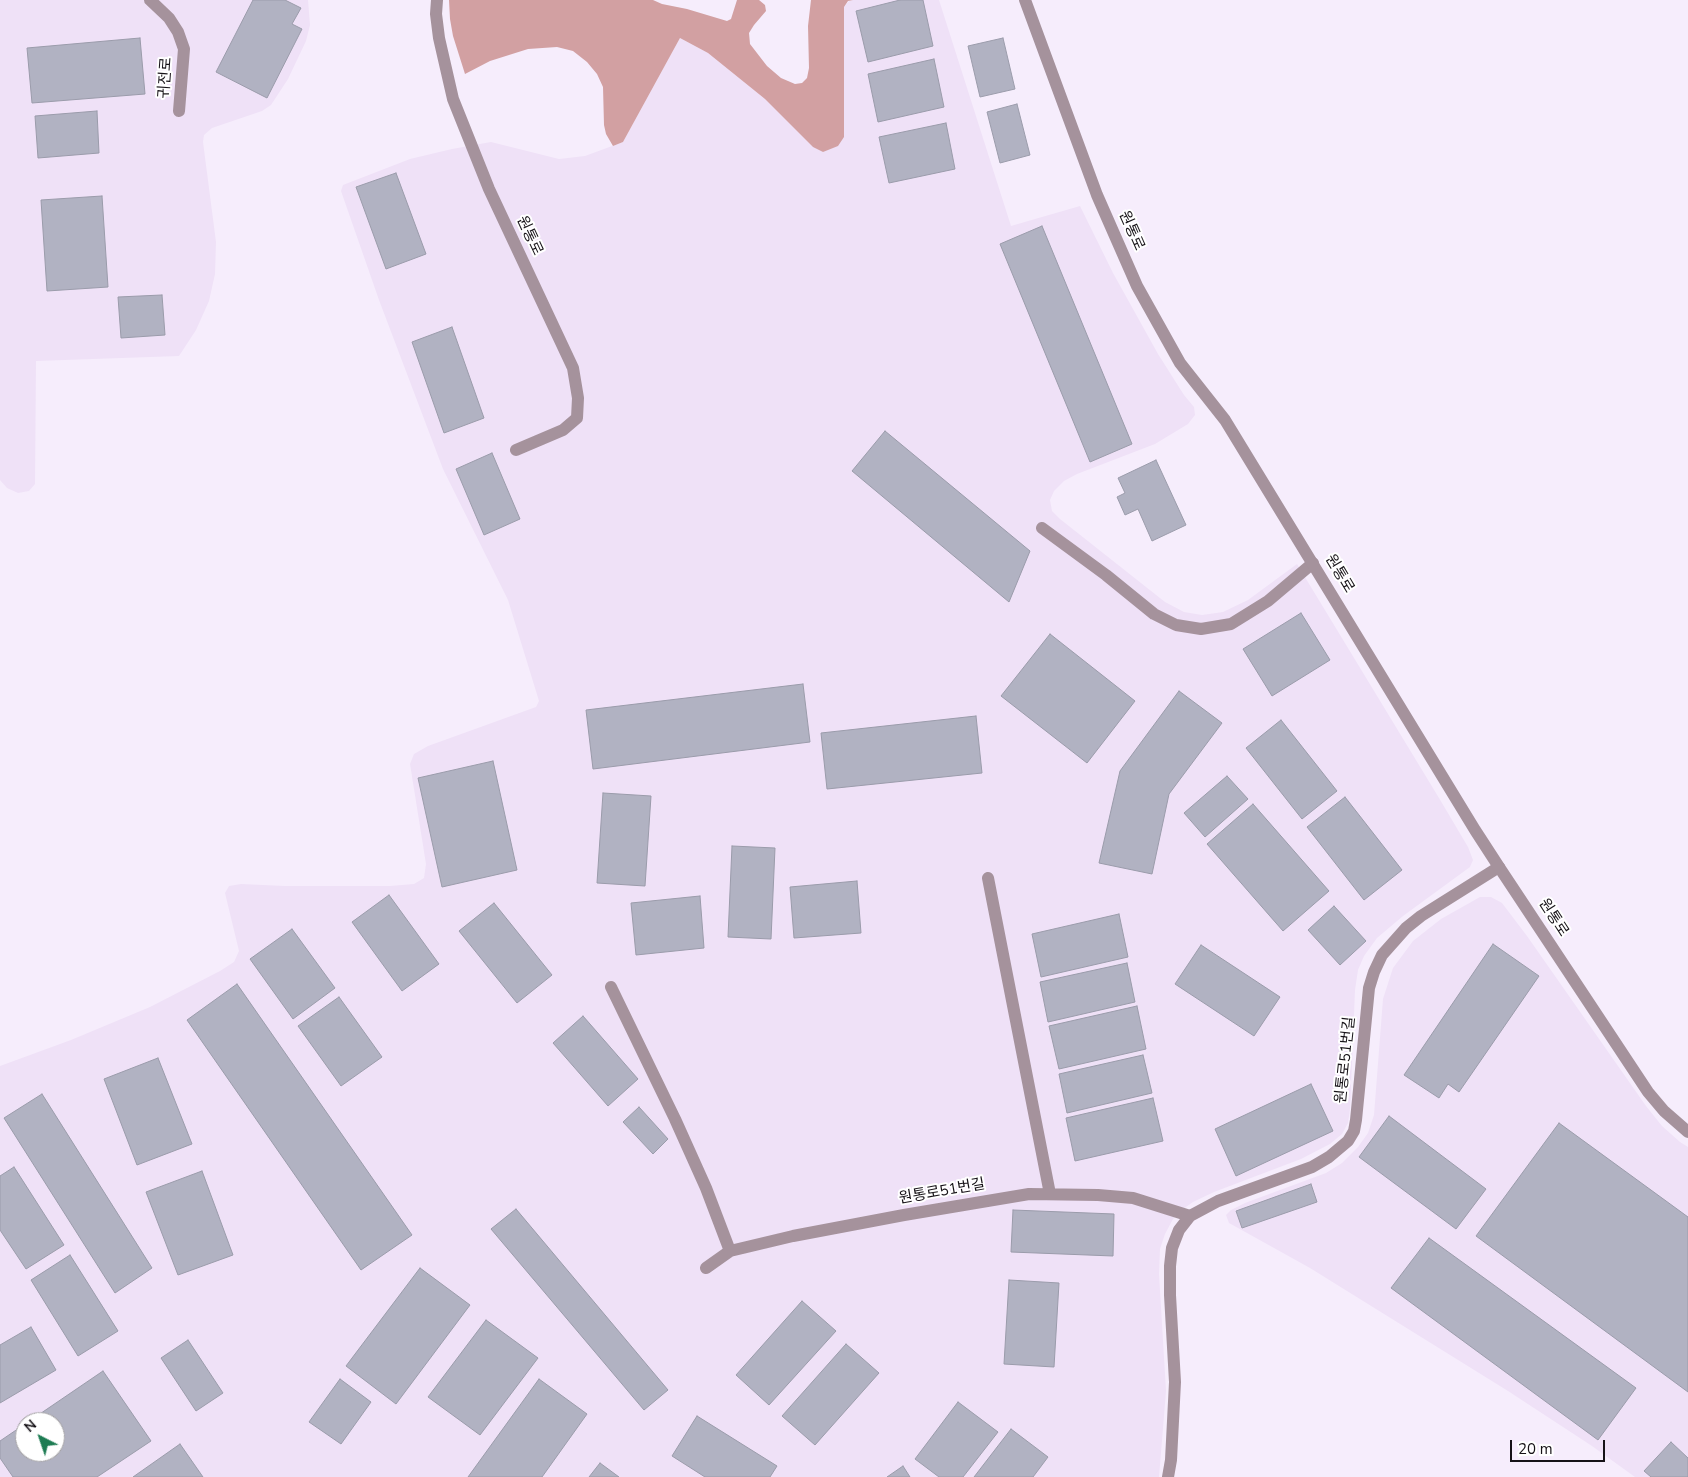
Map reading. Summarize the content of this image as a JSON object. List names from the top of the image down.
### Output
{
  "streets": {
    "street": ["귀전로", "원통로", "원통로51번길"]
  },
  "crossings": [
    ["원통로", "원통로51번길"]
  ],
  "scale_bar": "20 m",
  "north": "top left"
}
